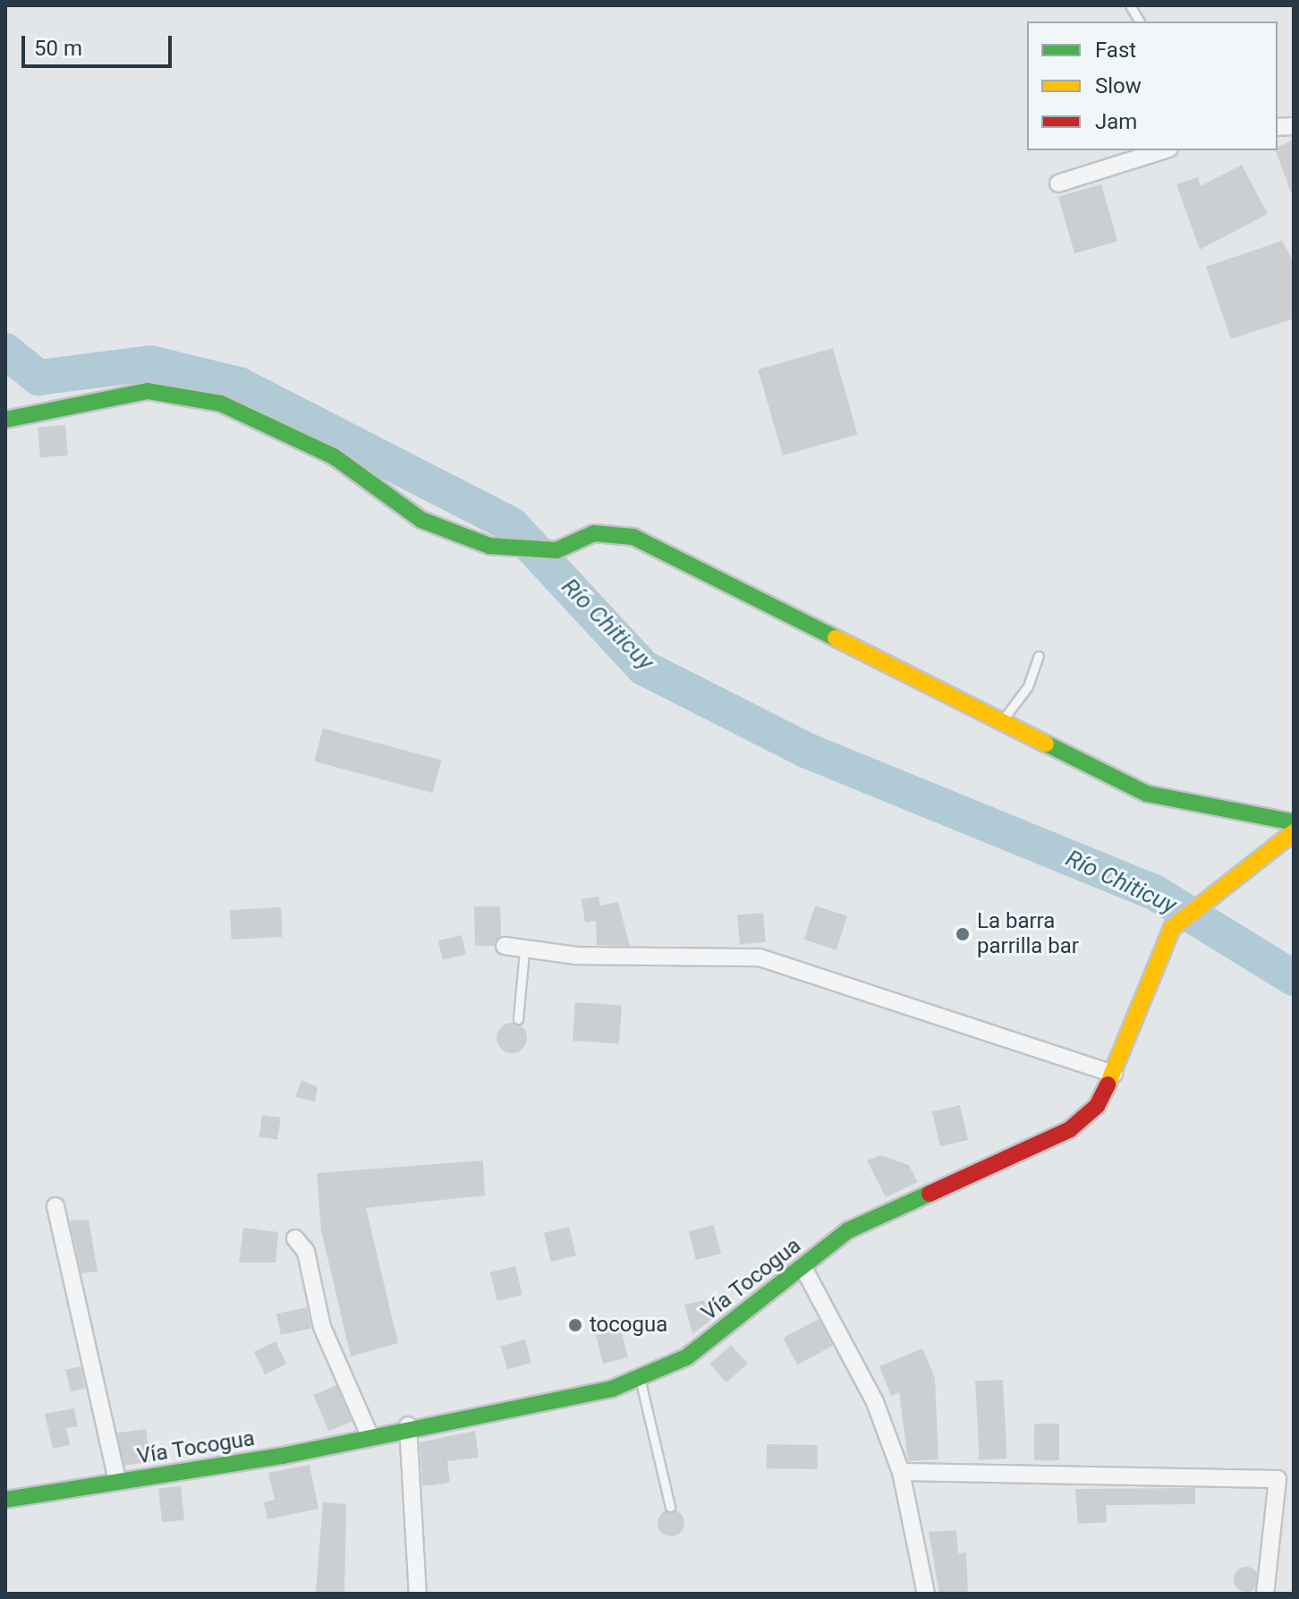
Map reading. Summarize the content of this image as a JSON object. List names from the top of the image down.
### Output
{
  "streets": {
    "street": ["Vía Tocogua"]
  },
  "water": ["Río Chiticuy"],
  "places": ["La barra parrilla bar", "tocogua"],
  "legend": ["Fast", "Slow", "Jam"],
  "scale_bar": "50 m"
}
